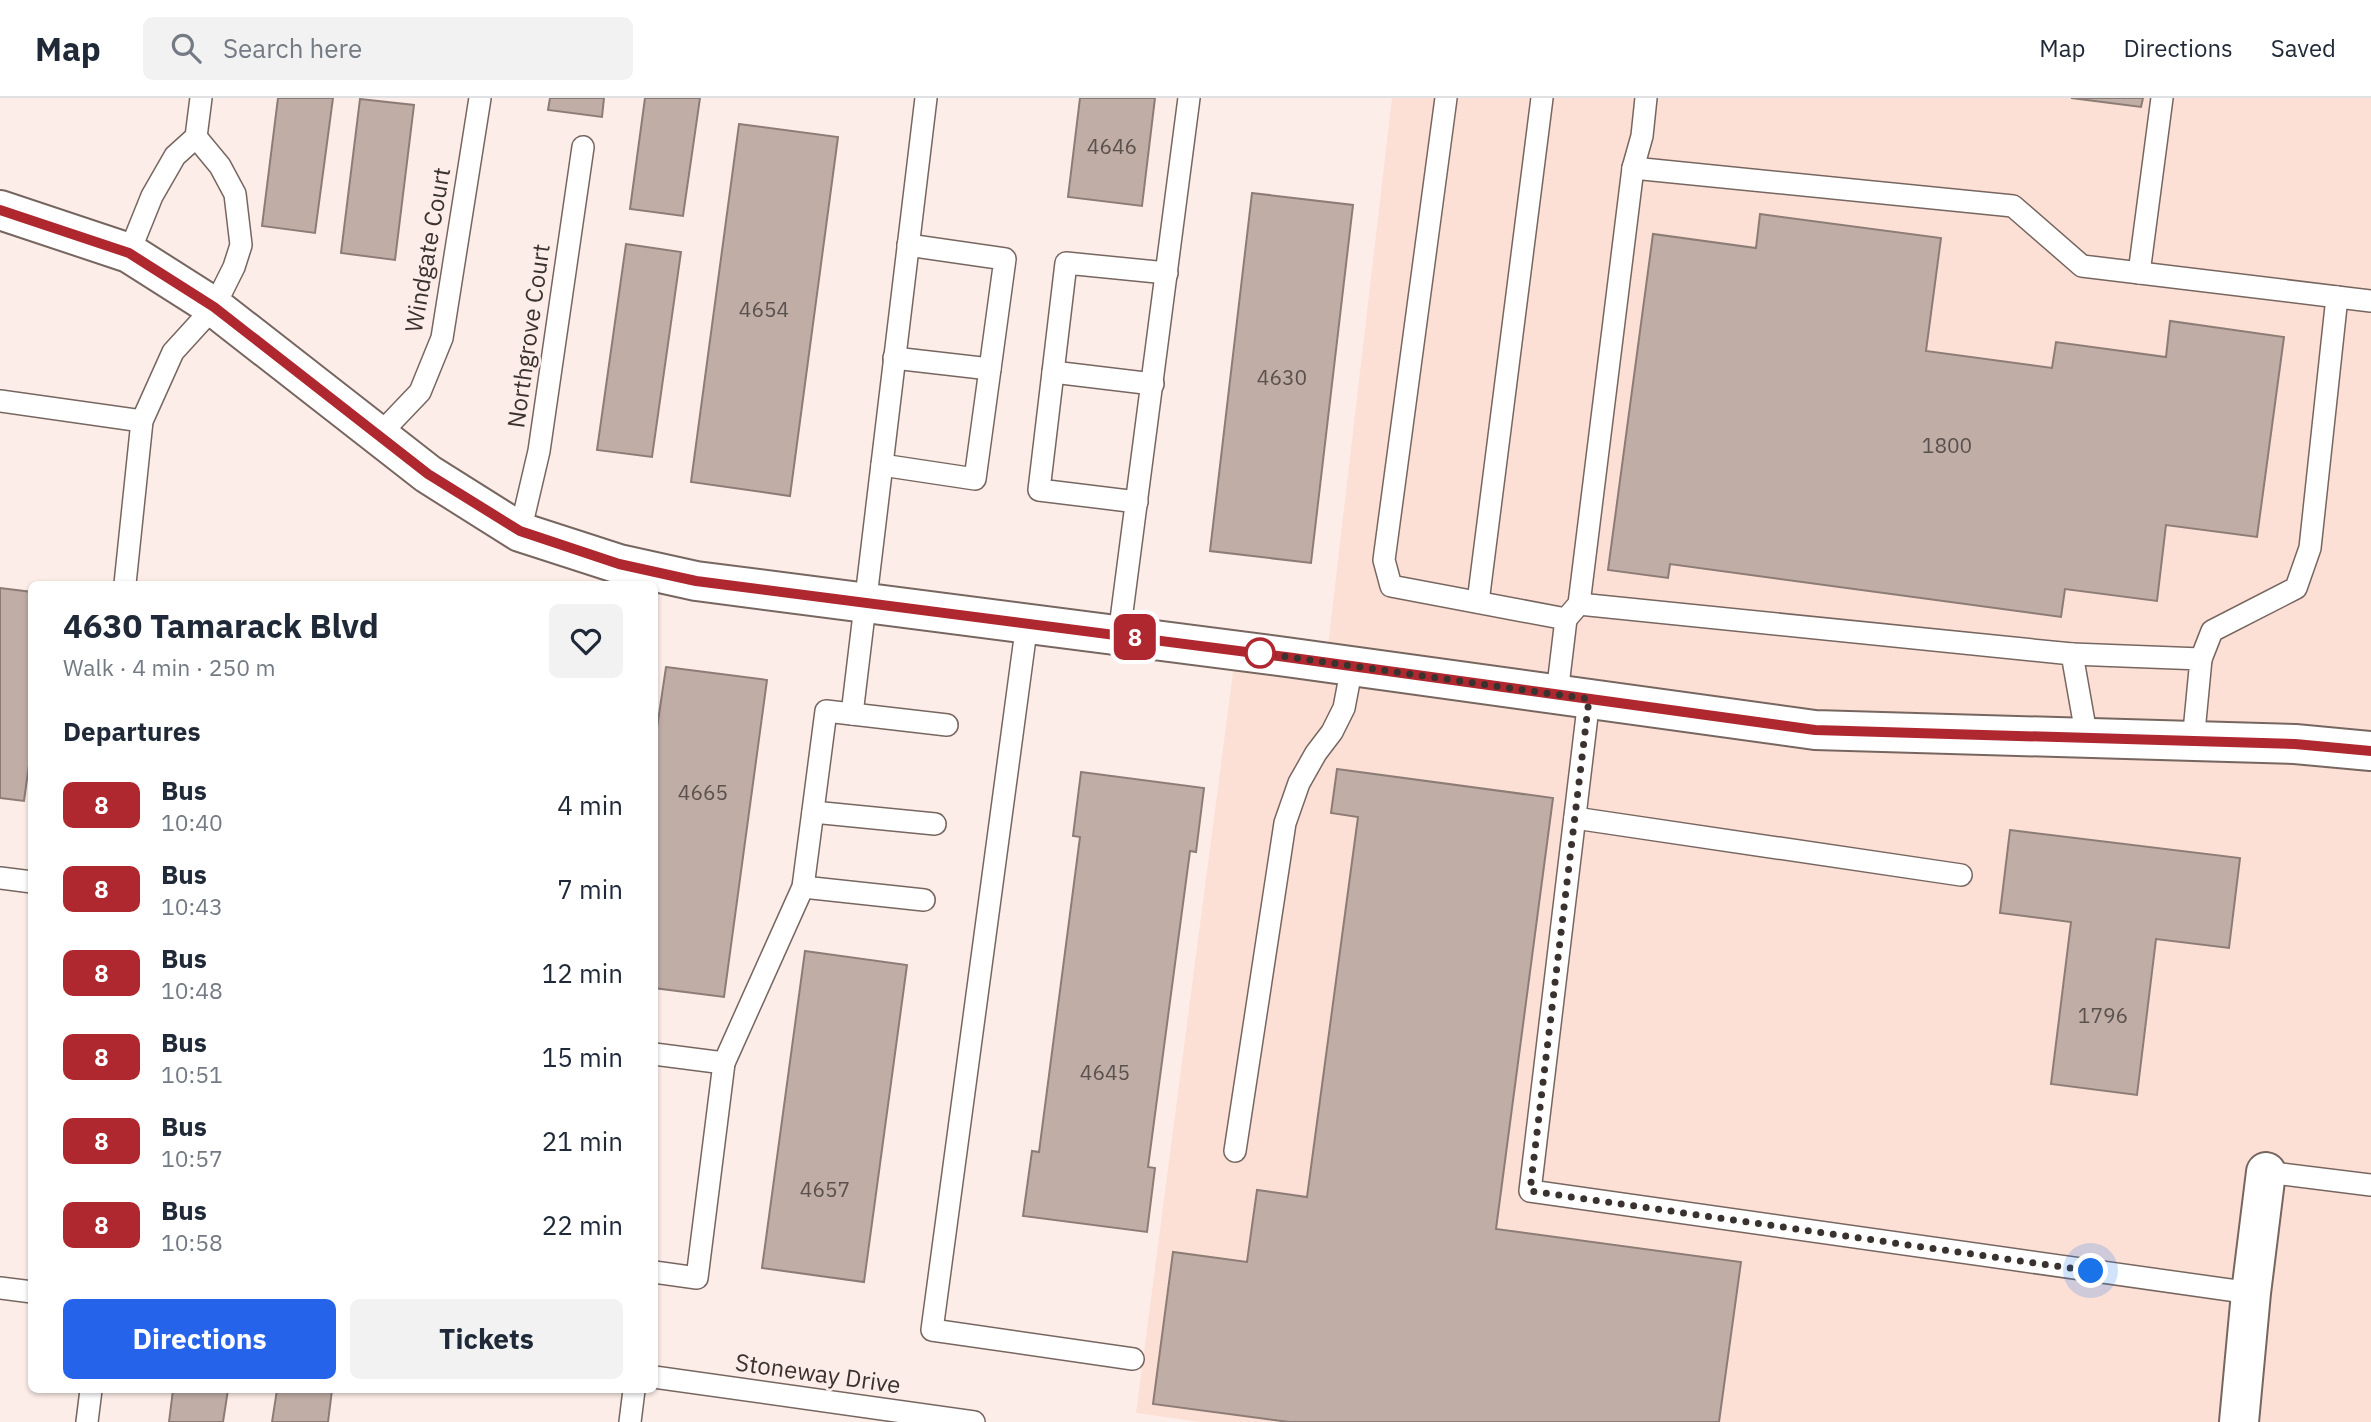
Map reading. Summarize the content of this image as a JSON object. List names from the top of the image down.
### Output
{
  "streets": {
    "lane": ["Windgate Court", "Northgrove Court", "Stoneway Drive"]
  },
  "lines": ["bus line 8"],
  "house_numbers": [
    "4646",
    "4654",
    "4630",
    "1800",
    "4665",
    "1796",
    "4645",
    "4657"
  ],
  "page": {
    "header": "Map",
    "search": "Search here",
    "nav": ["Map", "Directions", "Saved"],
    "on_map": "8",
    "heading": [
      ["4630 Tamarack Blvd", "Walk · 4 min · 250 m"],
      "Departures"
    ],
    "list": [
      {
        "mark": "8",
        "name": "Bus",
        "note": "10:40",
        "value": "4 min"
      },
      {
        "mark": "8",
        "name": "Bus",
        "note": "10:43",
        "value": "7 min"
      },
      {
        "mark": "8",
        "name": "Bus",
        "note": "10:48",
        "value": "12 min"
      },
      {
        "mark": "8",
        "name": "Bus",
        "note": "10:51",
        "value": "15 min"
      },
      {
        "mark": "8",
        "name": "Bus",
        "note": "10:57",
        "value": "21 min"
      },
      {
        "mark": "8",
        "name": "Bus",
        "note": "10:58",
        "value": "22 min"
      }
    ],
    "buttons": ["Directions", "Tickets"]
  }
}
